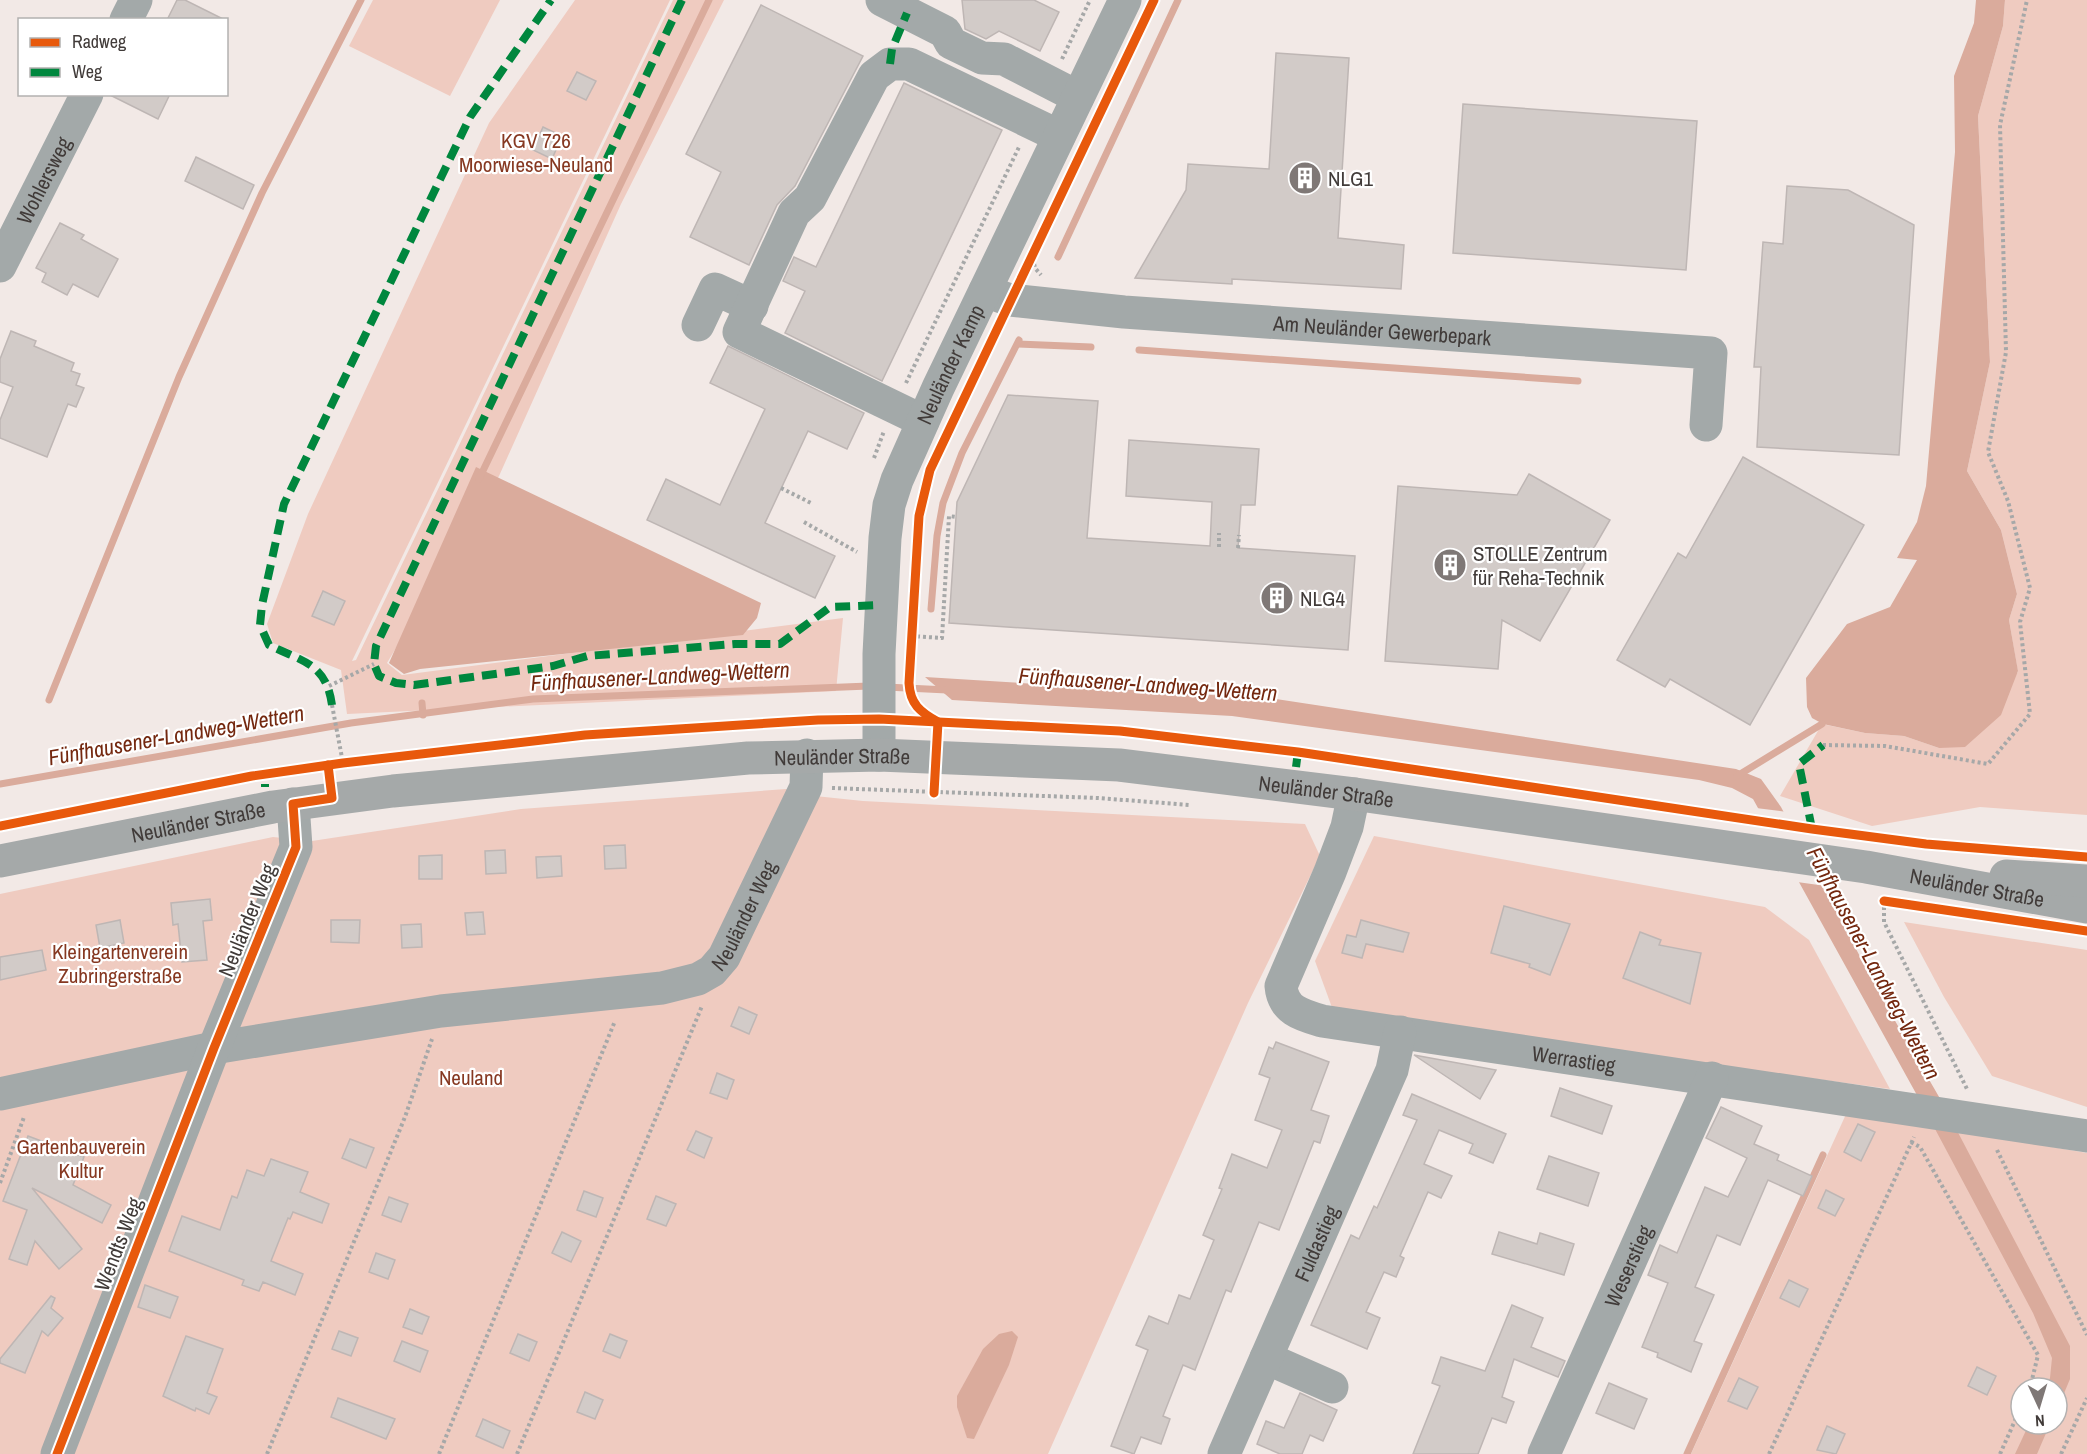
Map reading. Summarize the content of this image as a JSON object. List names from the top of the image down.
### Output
{
  "streets": {
    "main road": ["Neuländer Straße"],
    "street": [
      "Wohlersweg",
      "Am Neuländer Gewerbepark",
      "Neuländer Kamp",
      "Neuländer Weg",
      "Werrastieg",
      "Wendts Weg",
      "Fuldastieg",
      "Weserstieg"
    ]
  },
  "crossings": [
    ["Am Neuländer Gewerbepark", "Neuländer Kamp"],
    ["Neuländer Kamp", "Neuländer Straße"],
    ["Neuländer Straße", "Neuländer Weg"],
    ["Neuländer Straße", "Werrastieg"],
    ["Neuländer Weg", "Wendts Weg"],
    ["Werrastieg", "Fuldastieg"],
    ["Werrastieg", "Weserstieg"]
  ],
  "water": ["Fünfhausener-Landweg-Wettern"],
  "parks": [
    "KGV 726 Moorwiese-Neuland",
    "Kleingartenverein Zubringerstraße",
    "Neuland",
    "Gartenbauverein Kultur"
  ],
  "places": {
    "building": ["NLG1", "STOLLE Zentrum für Reha-Technik", "NLG4"]
  },
  "legend": ["Radweg", "Weg"],
  "north": "bottom"
}
